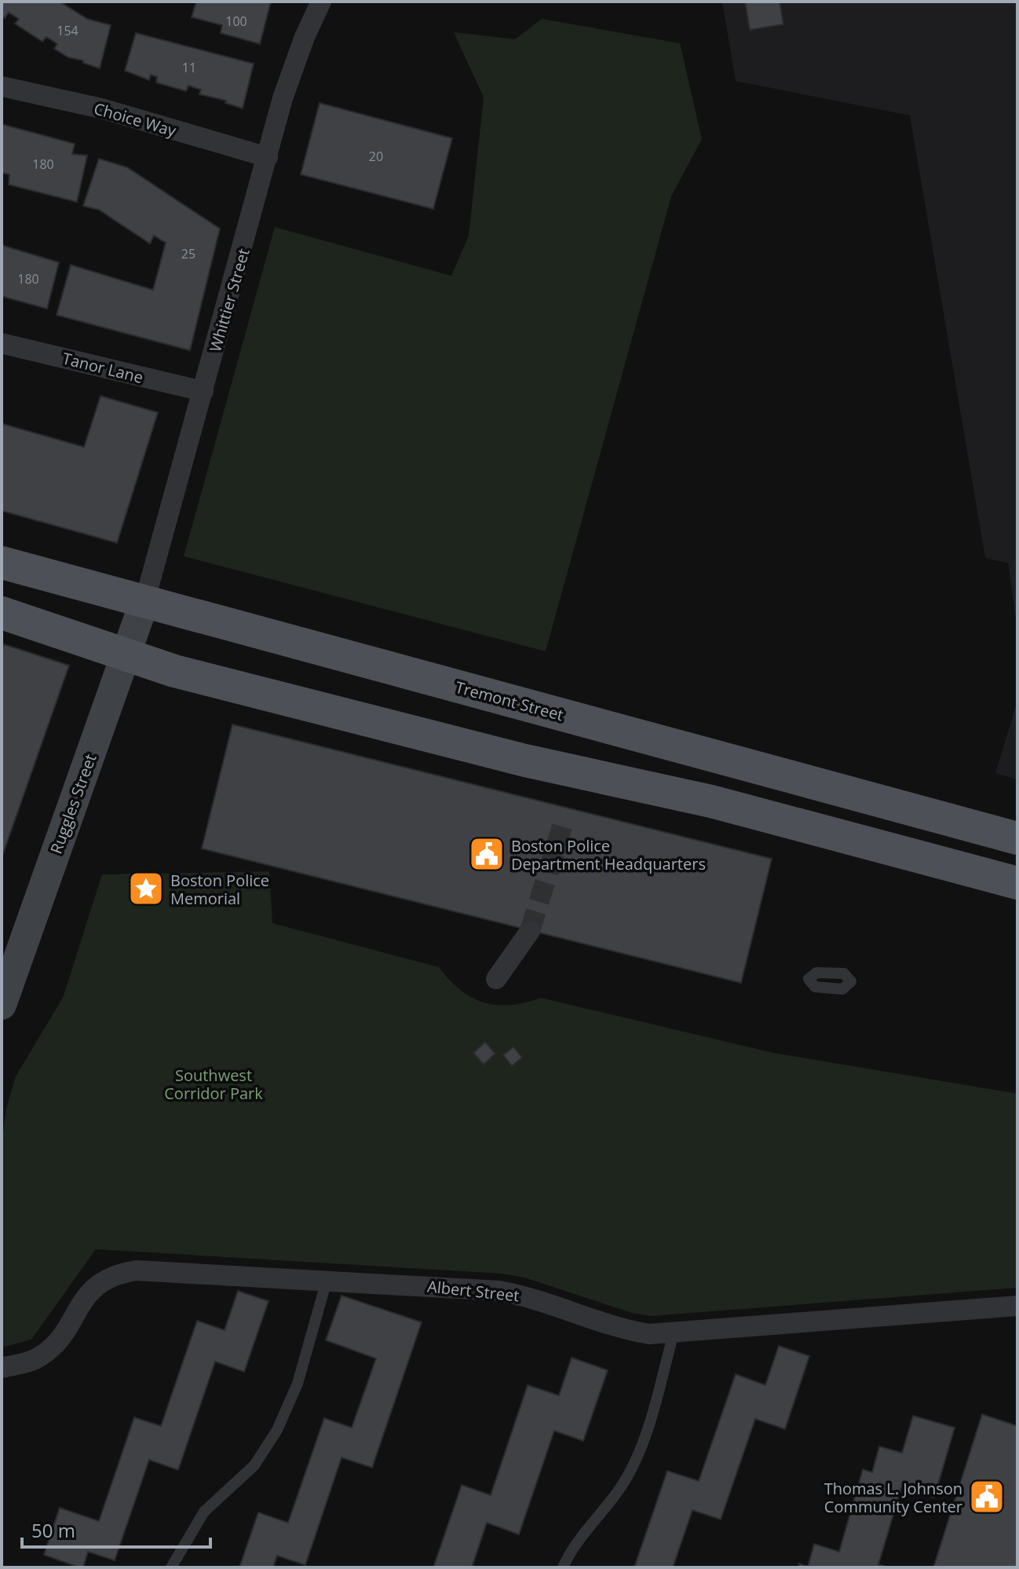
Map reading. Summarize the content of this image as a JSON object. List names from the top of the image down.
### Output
{
  "streets": {
    "main road": ["Tremont Street", "Ruggles Street"],
    "street": [
      "Choice Way",
      "Whittier Street",
      "Tanor Lane",
      "Albert Street"
    ]
  },
  "crossings": [
    ["Choice Way", "Whittier Street"],
    ["Whittier Street", "Tanor Lane"],
    ["Whittier Street", "Tremont Street"],
    ["Whittier Street", "Ruggles Street"],
    ["Tremont Street", "Ruggles Street"]
  ],
  "parks": ["Southwest Corridor Park"],
  "places": {
    "public building": ["Boston Police Department Headquarters", "Thomas L. Johnson Community Center"],
    "place": ["Boston Police Memorial"]
  },
  "house_numbers": [
    "100",
    "154",
    "11",
    "20",
    "180",
    "25",
    "180"
  ],
  "scale_bar": "50 m"
}
